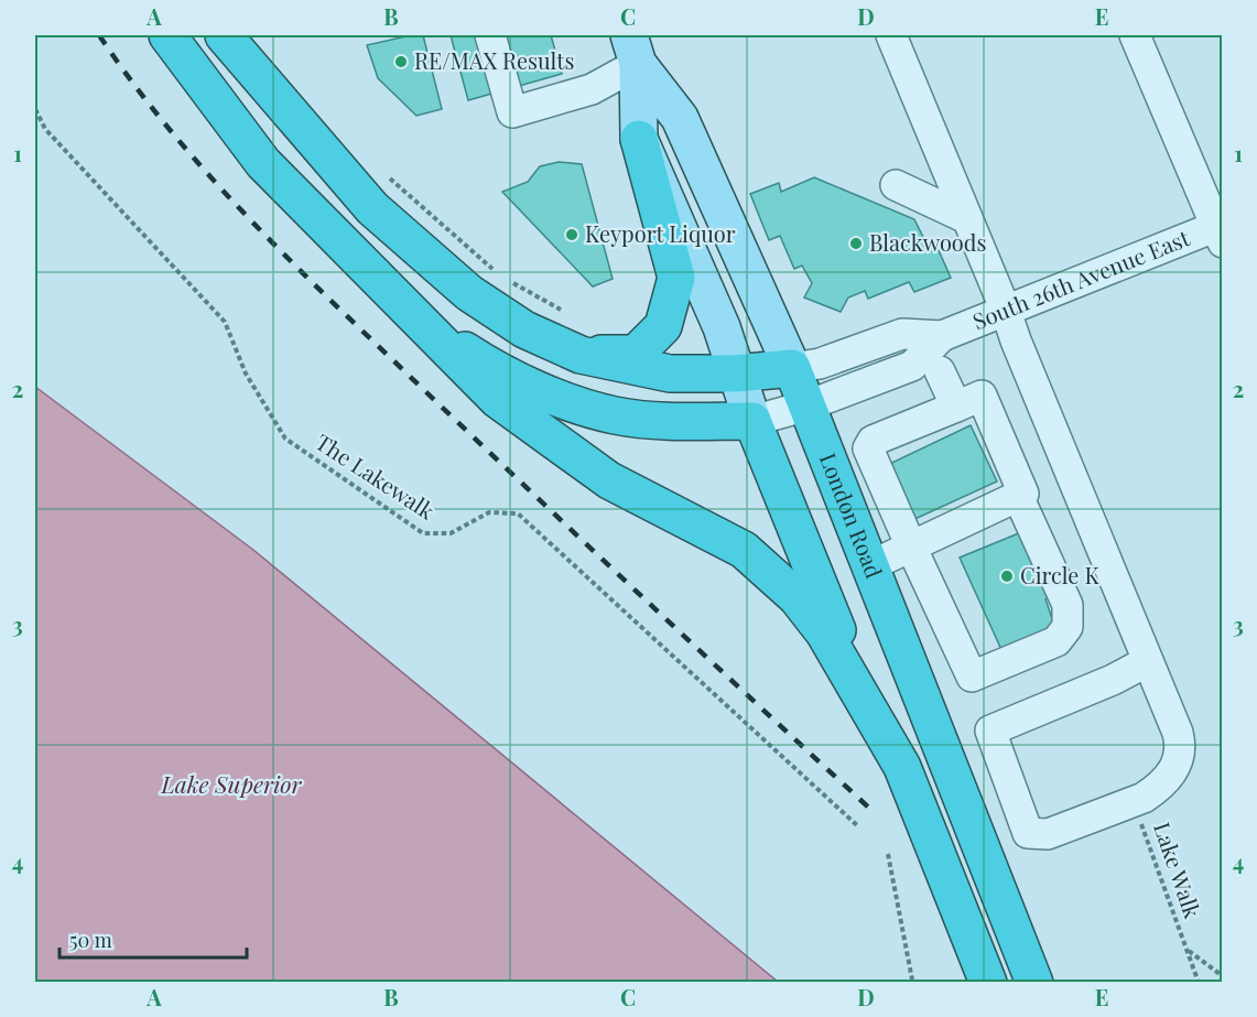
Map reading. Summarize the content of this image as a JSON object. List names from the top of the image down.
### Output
{
  "streets": {
    "highway": ["London Road"],
    "street": ["South 26th Avenue East"],
    "path": ["The Lakewalk", "Lake Walk"]
  },
  "crossings": [
    ["South 26th Avenue East", "London Road"]
  ],
  "water": ["Lake Superior"],
  "places": [
    "RE/MAX Results",
    "Keyport Liquor",
    "Blackwoods",
    "Circle K"
  ],
  "scale_bar": "50 m",
  "grid": {
    "columns": [
      "A",
      "B",
      "C",
      "D",
      "E"
    ],
    "rows": [
      "1",
      "2",
      "3",
      "4"
    ]
  }
}
